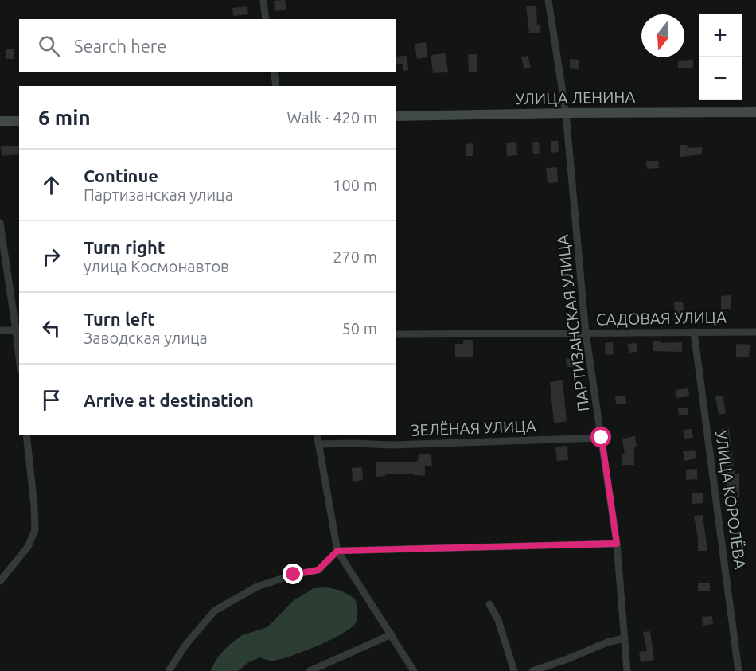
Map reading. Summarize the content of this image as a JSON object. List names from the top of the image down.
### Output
{
  "streets": {
    "street": [
      "УЛИЦА ЛЕНИНА",
      "САДОВАЯ УЛИЦА",
      "ПАРТИЗАНСКАЯ УЛИЦА",
      "ЗЕЛЁНАЯ УЛИЦА",
      "УЛИЦА КОРОЛЁВА"
    ]
  },
  "crossings": [
    ["УЛИЦА ЛЕНИНА", "ПАРТИЗАНСКАЯ УЛИЦА"],
    ["САДОВАЯ УЛИЦА", "ПАРТИЗАНСКАЯ УЛИЦА"],
    ["САДОВАЯ УЛИЦА", "УЛИЦА КОРОЛЁВА"],
    ["ПАРТИЗАНСКАЯ УЛИЦА", "ЗЕЛЁНАЯ УЛИЦА"]
  ],
  "north": "bottom",
  "page": {
    "map_buttons": ["+", "−"],
    "search": "Search here",
    "heading": ["6 min", "Walk · 420 m"],
    "list": [
      ["Continue", "Партизанская улица", "100 m"],
      ["Turn right", "улица Космонавтов", "270 m"],
      ["Turn left", "Заводская улица", "50 m"],
      "Arrive at destination"
    ]
  }
}
